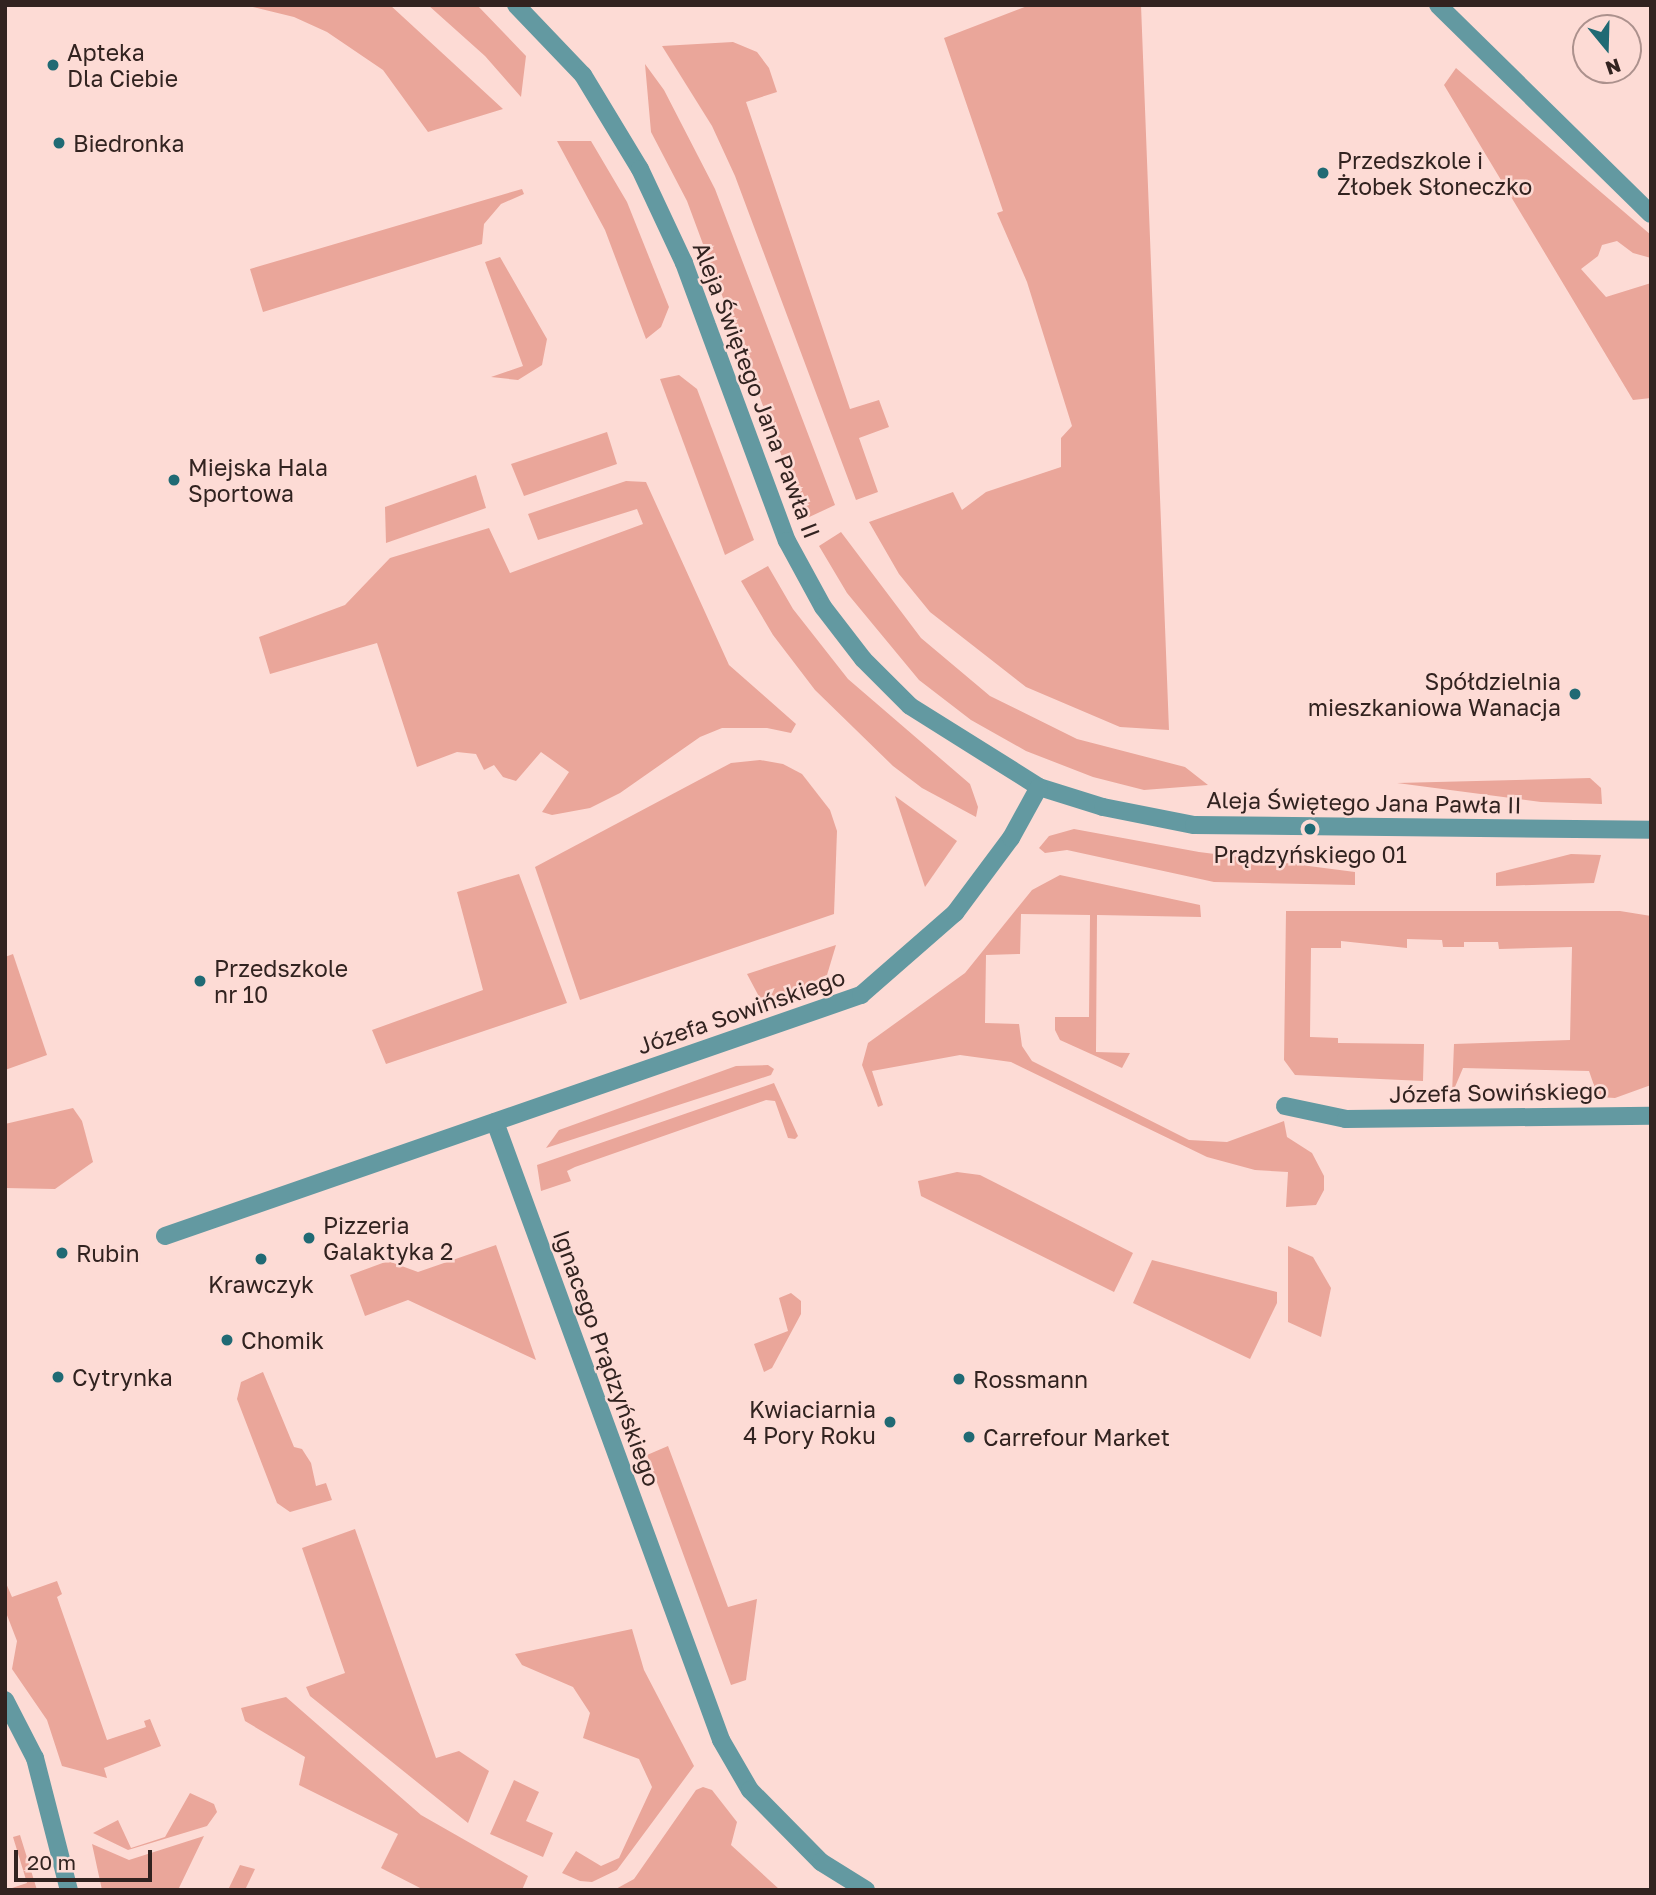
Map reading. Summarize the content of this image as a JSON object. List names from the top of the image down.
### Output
{
  "streets": {
    "street": ["Aleja Świętego Jana Pawła II", "Józefa Sowińskiego", "Ignacego Prądzyńskiego"]
  },
  "crossings": [
    ["Aleja Świętego Jana Pawła II", "Józefa Sowińskiego"],
    ["Józefa Sowińskiego", "Ignacego Prądzyńskiego"]
  ],
  "places": [
    "Apteka Dla Ciebie",
    "Biedronka",
    "Przedszkole i Żłobek Słoneczko",
    "Miejska Hala Sportowa",
    "Spółdzielnia mieszkaniowa Wanacja",
    "Prądzyńskiego 01",
    "Przedszkole nr 10",
    "Pizzeria Galaktyka 2",
    "Rubin",
    "Krawczyk",
    "Chomik",
    "Cytrynka",
    "Rossmann",
    "Kwiaciarnia 4 Pory Roku",
    "Carrefour Market"
  ],
  "scale_bar": "20 m",
  "north": "bottom"
}
